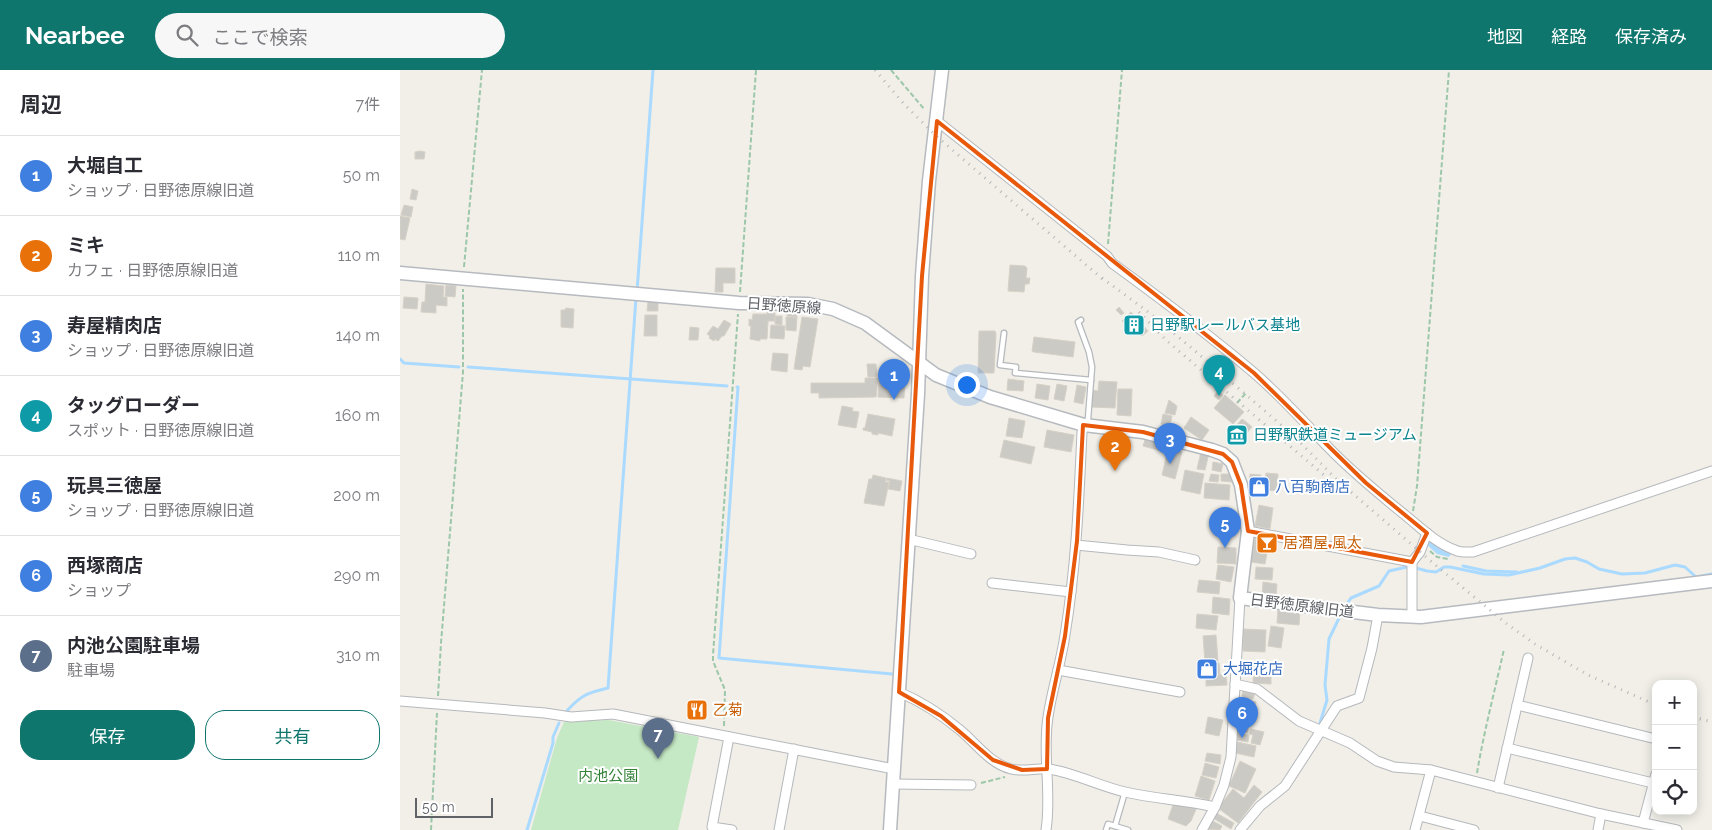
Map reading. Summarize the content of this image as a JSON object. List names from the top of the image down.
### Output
{
  "streets": {
    "street": ["日野徳原線", "日野徳原線旧道"]
  },
  "crossings": [
    ["日野徳原線", "日野徳原線旧道"]
  ],
  "parks": ["内池公園"],
  "places": {
    "building": ["日野駅レールバス基地"],
    "museum": ["日野駅鉄道ミュージアム"],
    "shop": ["八百駒商店", "大堀花店"],
    "bar": ["居酒屋 風太"],
    "restaurant": ["乙菊"]
  },
  "scale_bar": "50 m",
  "page": {
    "header": "Nearbee",
    "search": "ここで検索",
    "nav": ["地図", "経路", "保存済み"],
    "heading": ["周辺", "7件"],
    "list": [
      {
        "mark": "1",
        "name": "大堀自工",
        "note": "ショップ · 日野徳原線旧道",
        "value": "50 m"
      },
      {
        "mark": "2",
        "name": "ミキ",
        "note": "カフェ · 日野徳原線旧道",
        "value": "110 m"
      },
      {
        "mark": "3",
        "name": "寿屋精肉店",
        "note": "ショップ · 日野徳原線旧道",
        "value": "140 m"
      },
      {
        "mark": "4",
        "name": "タッグローダー",
        "note": "スポット · 日野徳原線旧道",
        "value": "160 m"
      },
      {
        "mark": "5",
        "name": "玩具三徳屋",
        "note": "ショップ · 日野徳原線旧道",
        "value": "200 m"
      },
      {
        "mark": "6",
        "name": "西塚商店",
        "note": "ショップ",
        "value": "290 m"
      },
      {
        "mark": "7",
        "name": "内池公園駐車場",
        "note": "駐車場",
        "value": "310 m"
      }
    ],
    "pins": [
      "4",
      "1",
      "3",
      "2",
      "5",
      "6",
      "7"
    ],
    "map_buttons": ["+", "−"],
    "buttons": ["保存", "共有"],
    "scale": "50 m"
  }
}
